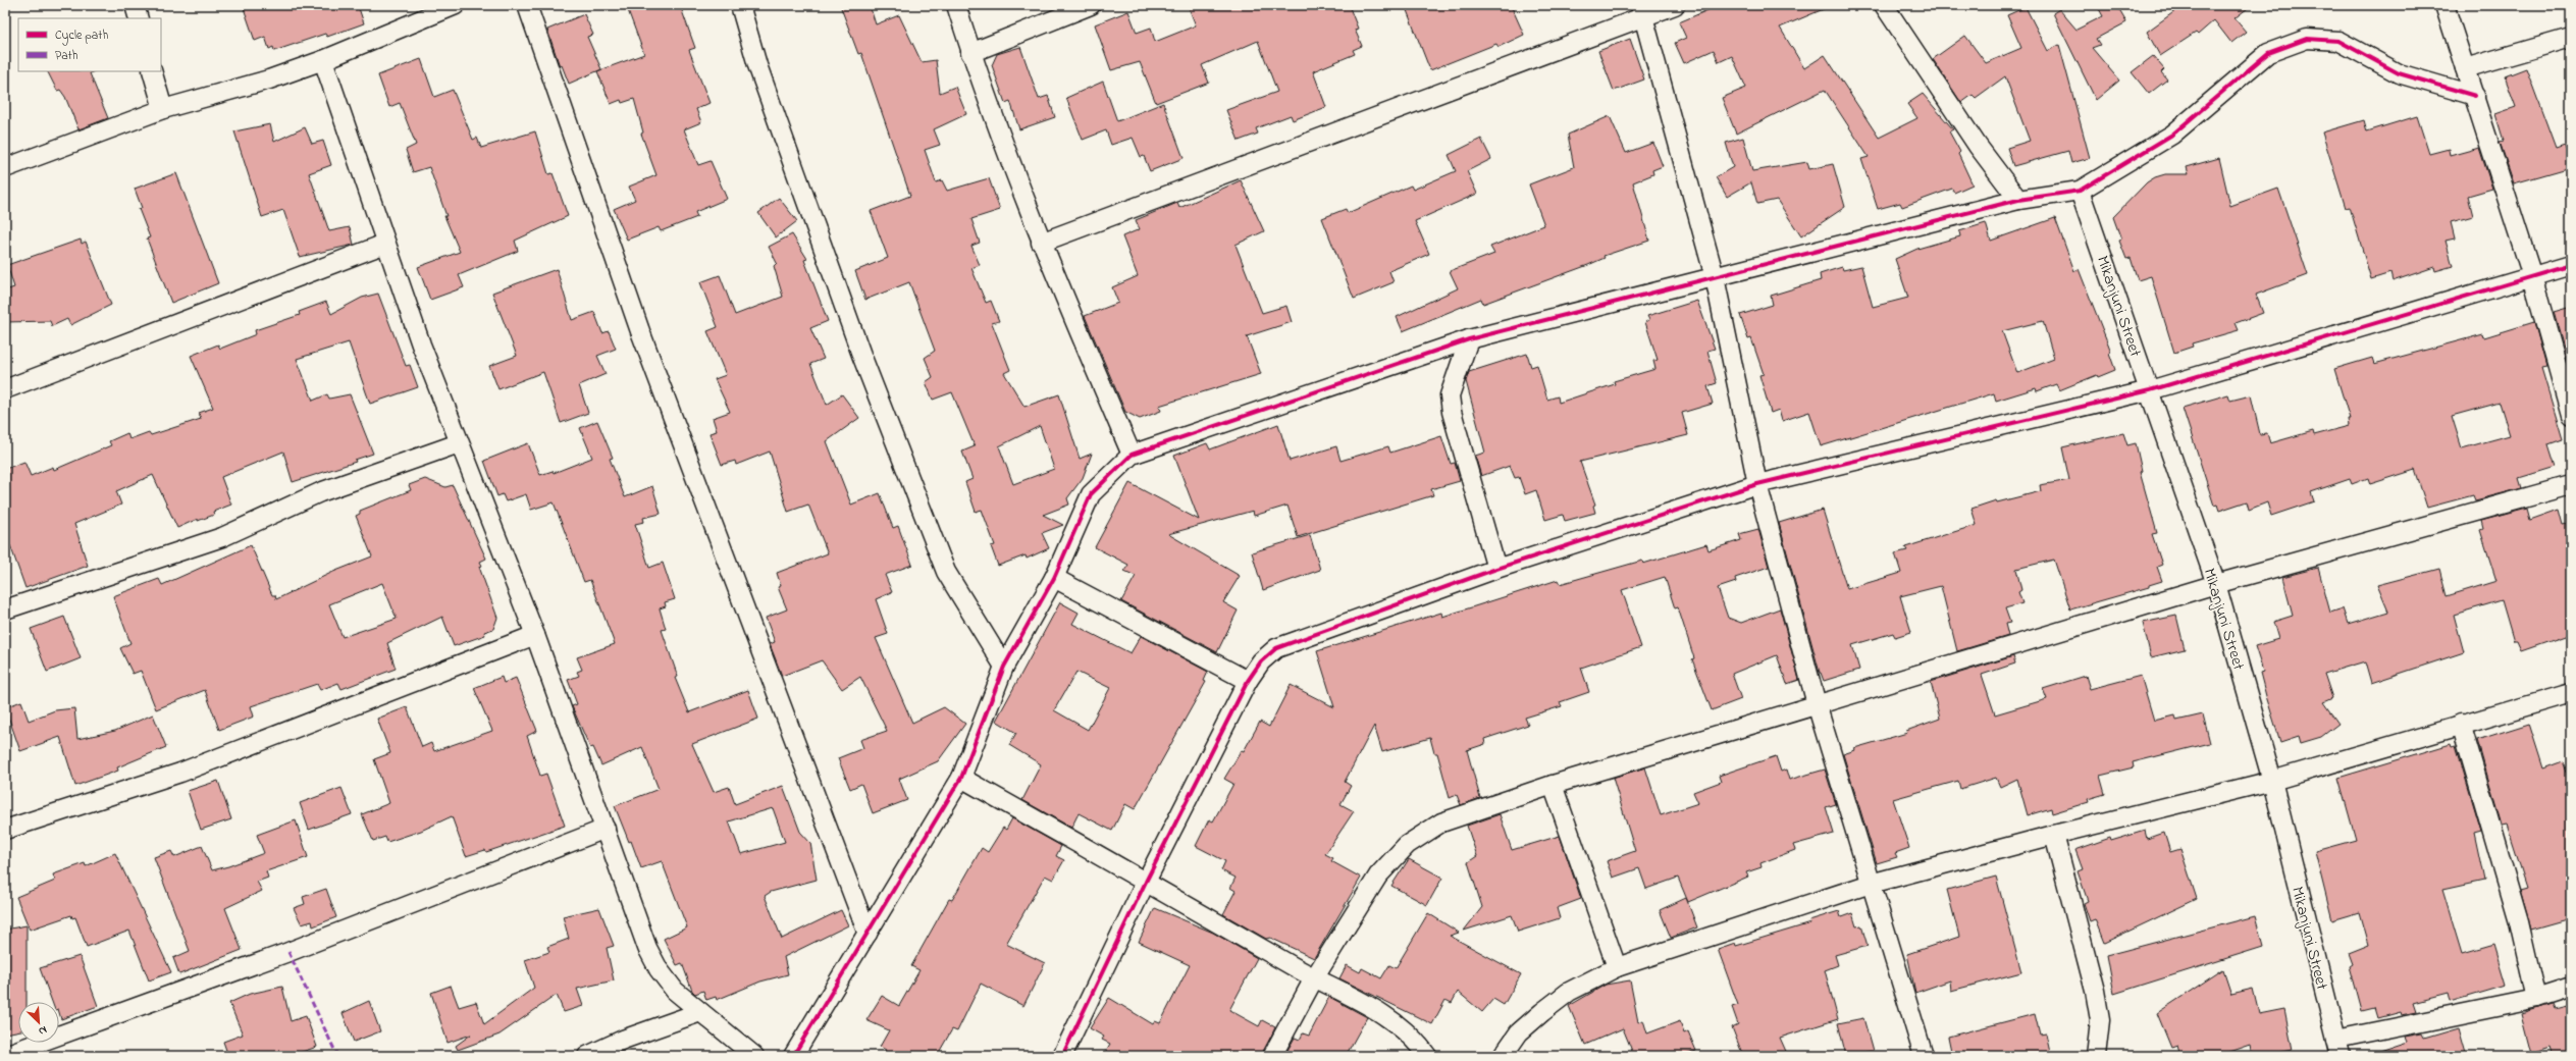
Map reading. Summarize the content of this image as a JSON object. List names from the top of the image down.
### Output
{
  "streets": {
    "street": ["Mikanjuni Street"]
  },
  "legend": ["Cycle path", "Path"],
  "north": "bottom right"
}
